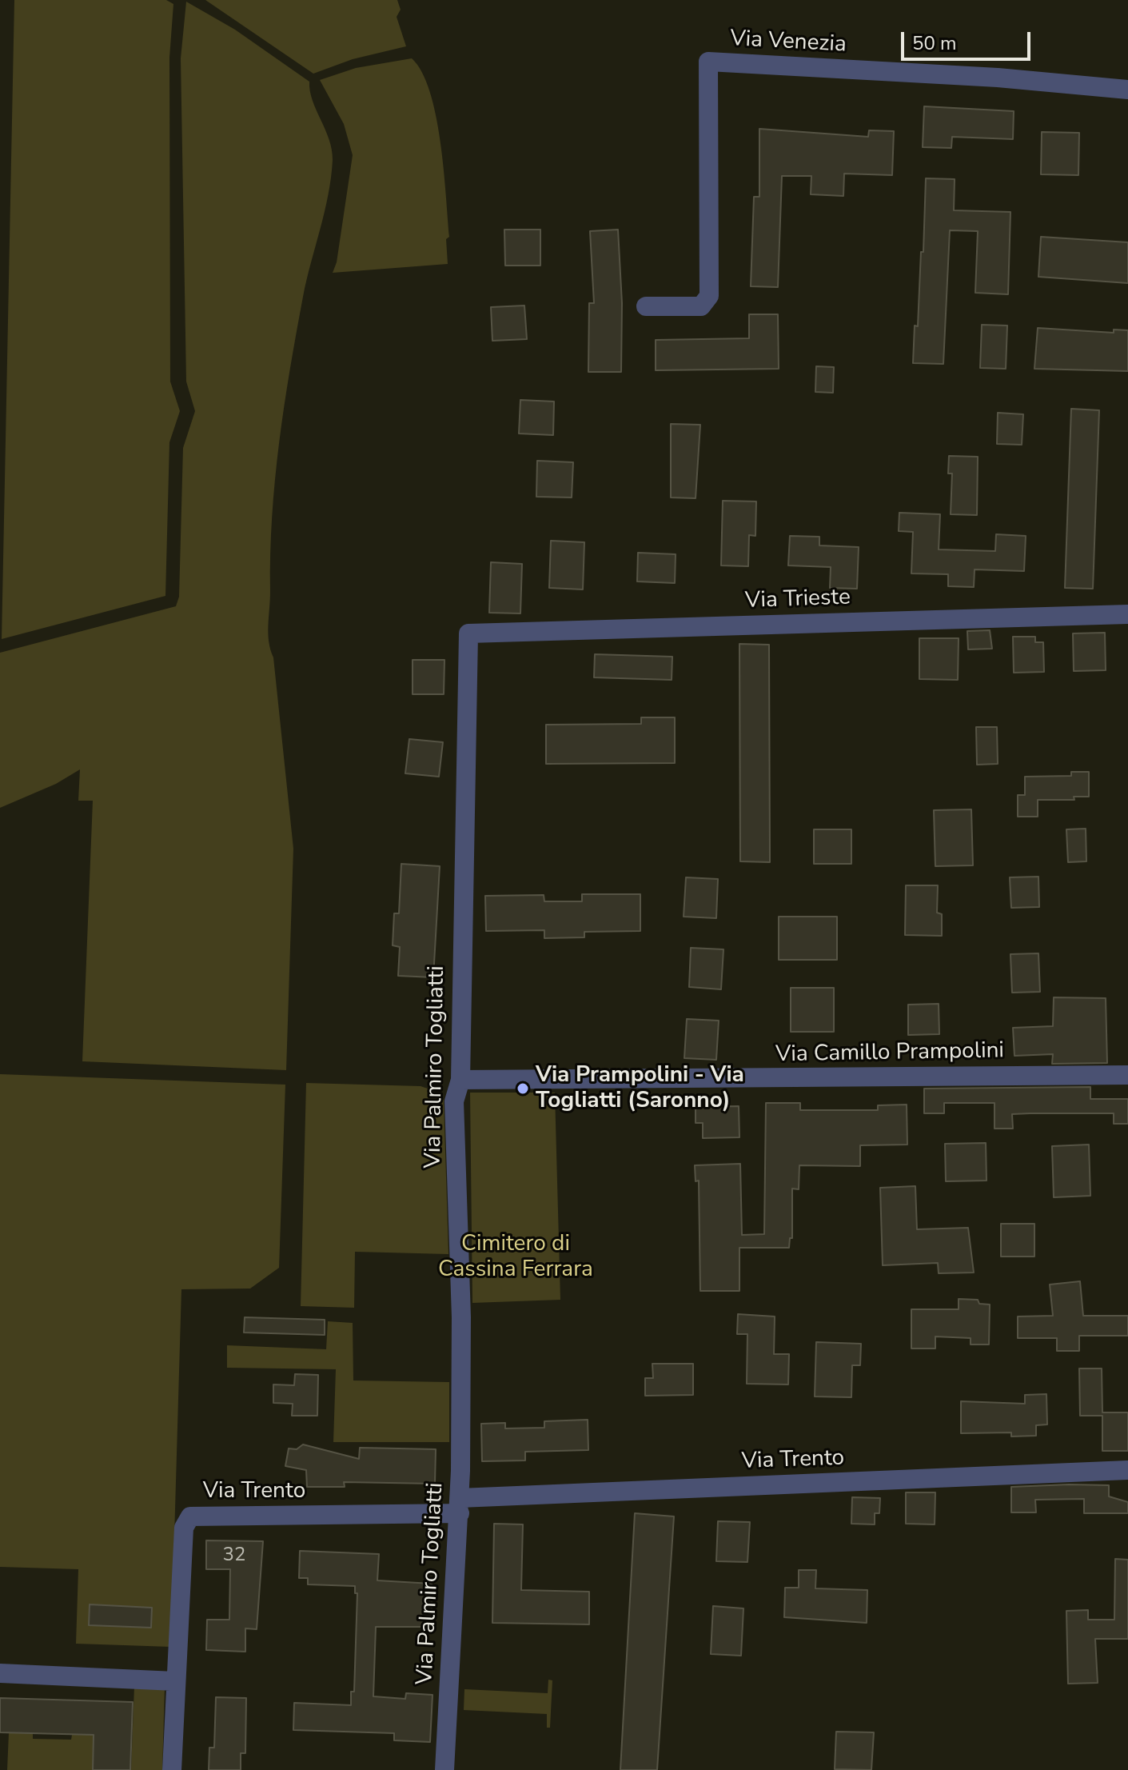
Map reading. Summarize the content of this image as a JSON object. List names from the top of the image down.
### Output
{
  "streets": {
    "street": [
      "Via Venezia",
      "Via Trieste",
      "Via Camillo Prampolini",
      "Via Palmiro Togliatti",
      "Via Trento"
    ]
  },
  "crossings": [
    ["Via Trieste", "Via Palmiro Togliatti"],
    ["Via Camillo Prampolini", "Via Palmiro Togliatti"],
    ["Via Palmiro Togliatti", "Via Trento"]
  ],
  "parks": ["Cimitero di Cassina Ferrara"],
  "places": ["Via Prampolini - Via Togliatti (Saronno)"],
  "house_numbers": ["32"],
  "scale_bar": "50 m"
}
